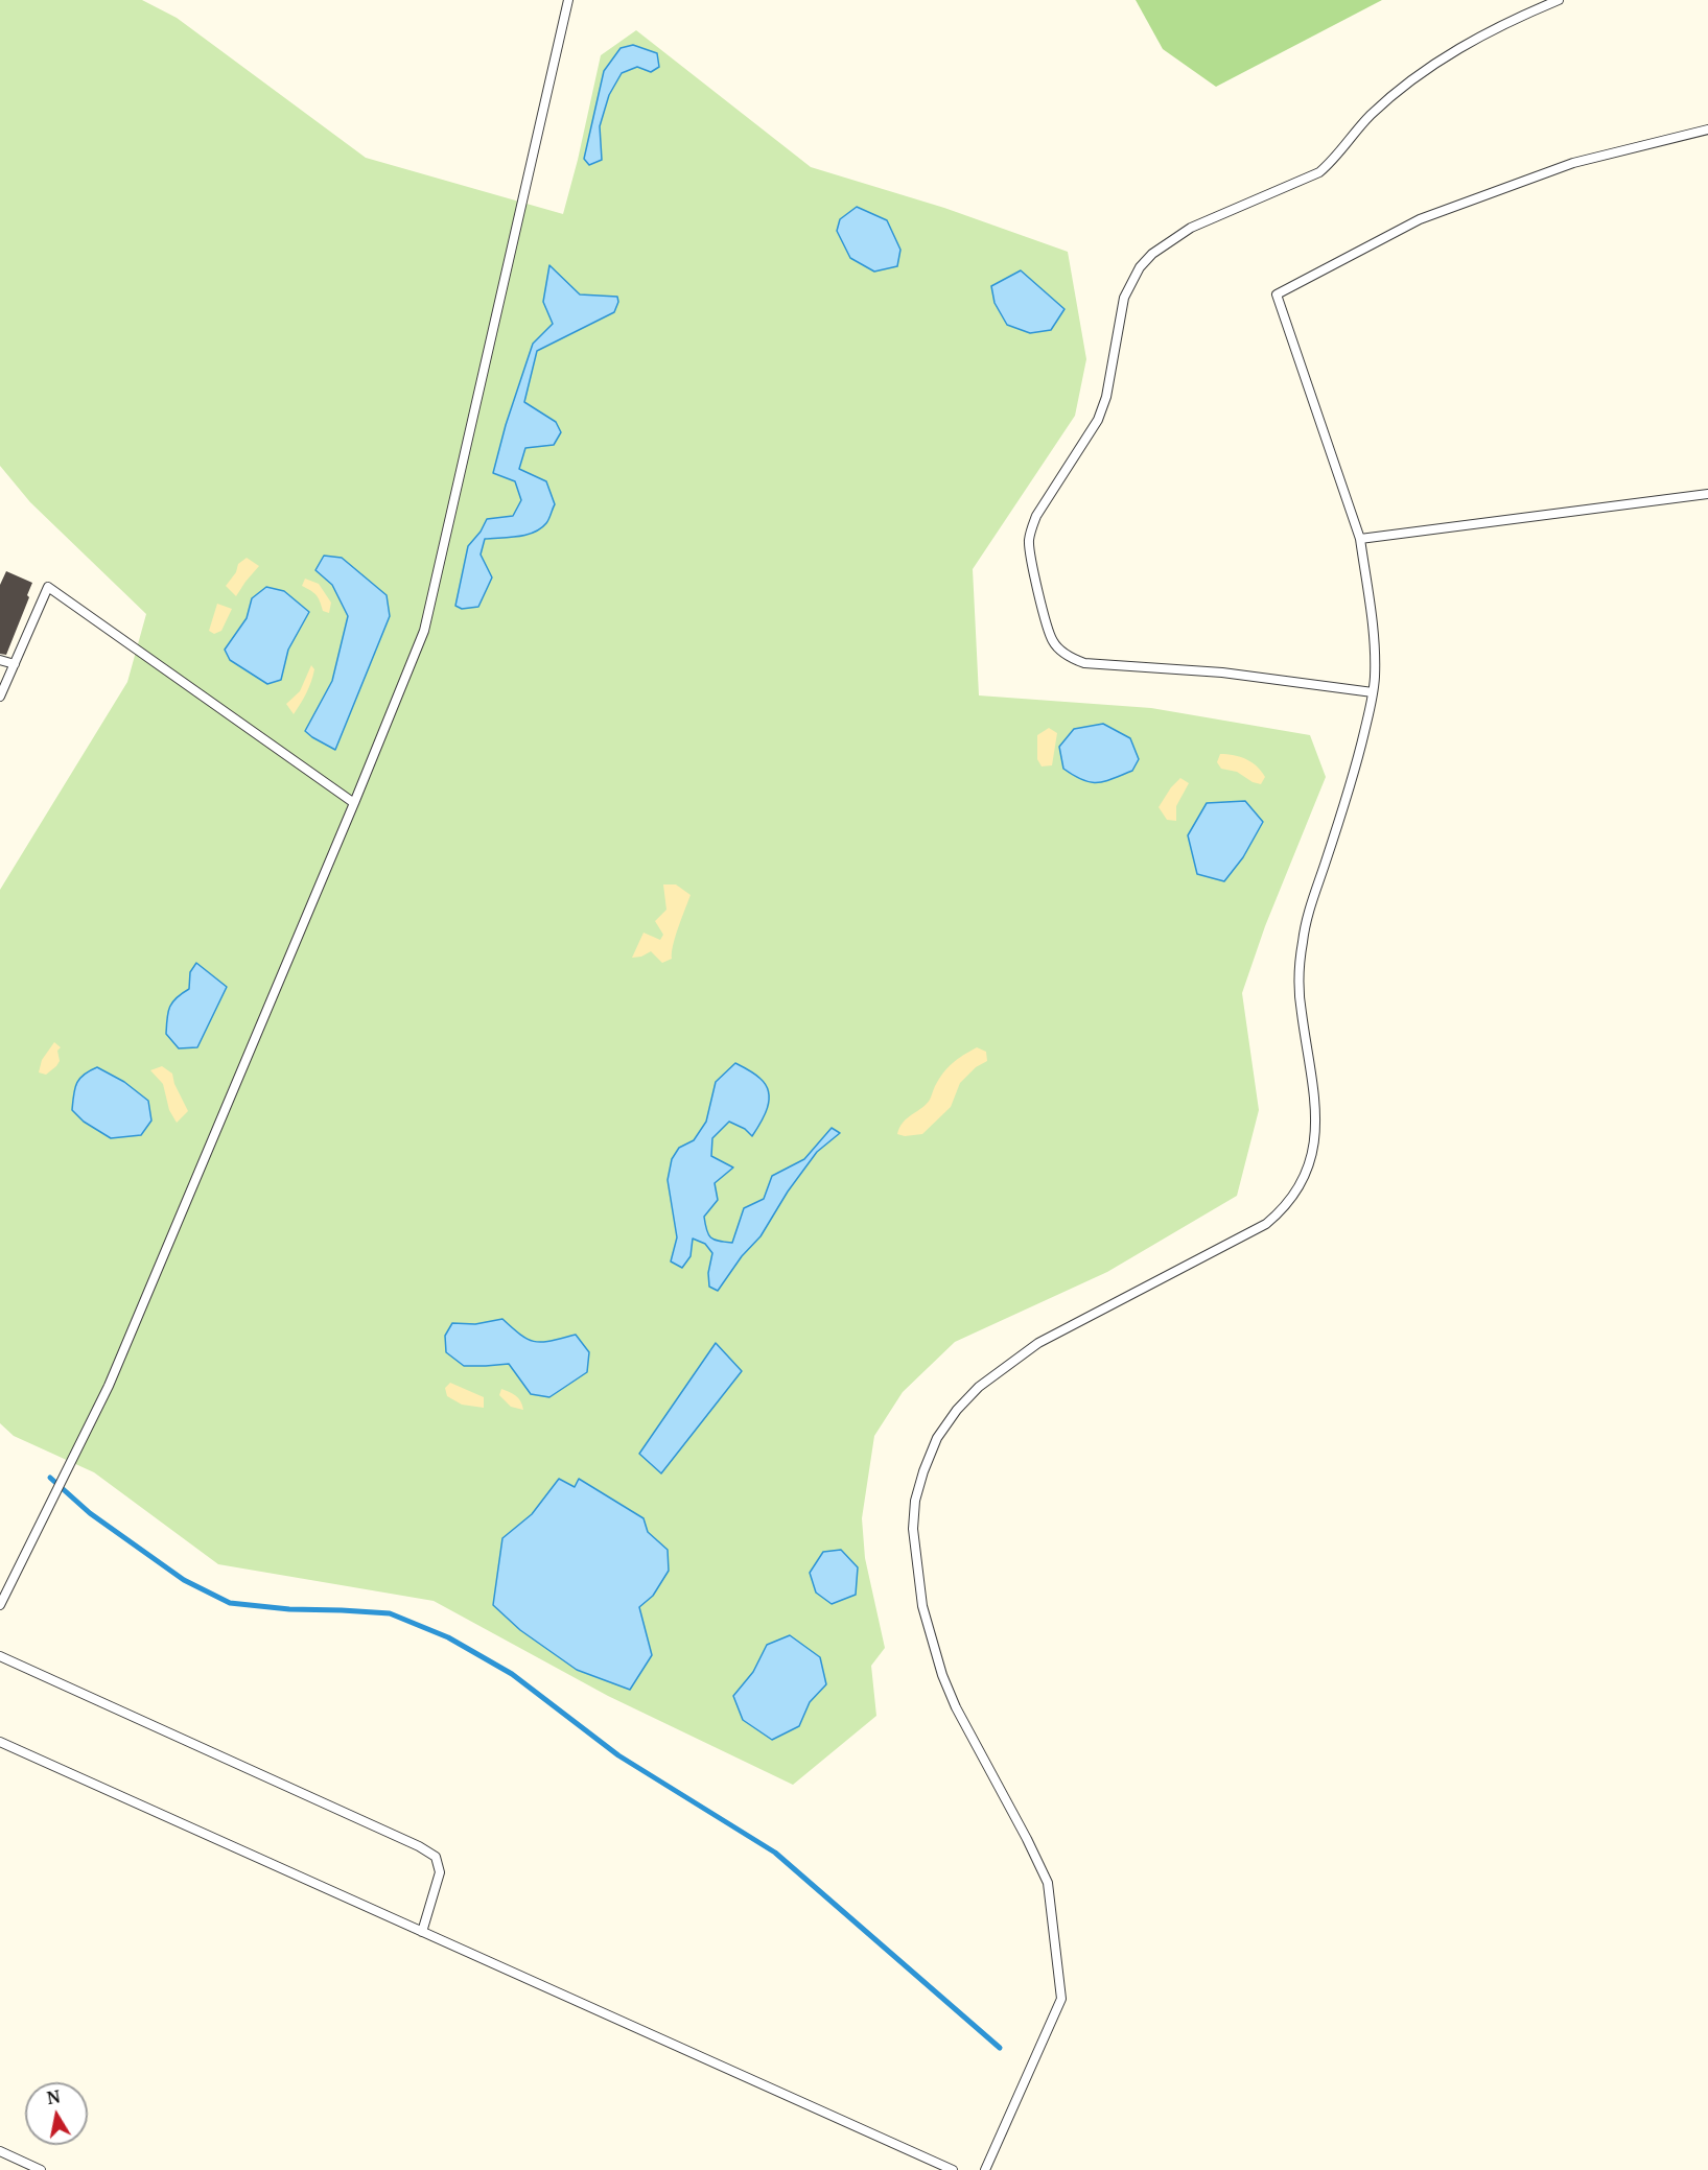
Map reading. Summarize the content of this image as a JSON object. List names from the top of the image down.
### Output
{
  "north": "top"
}
